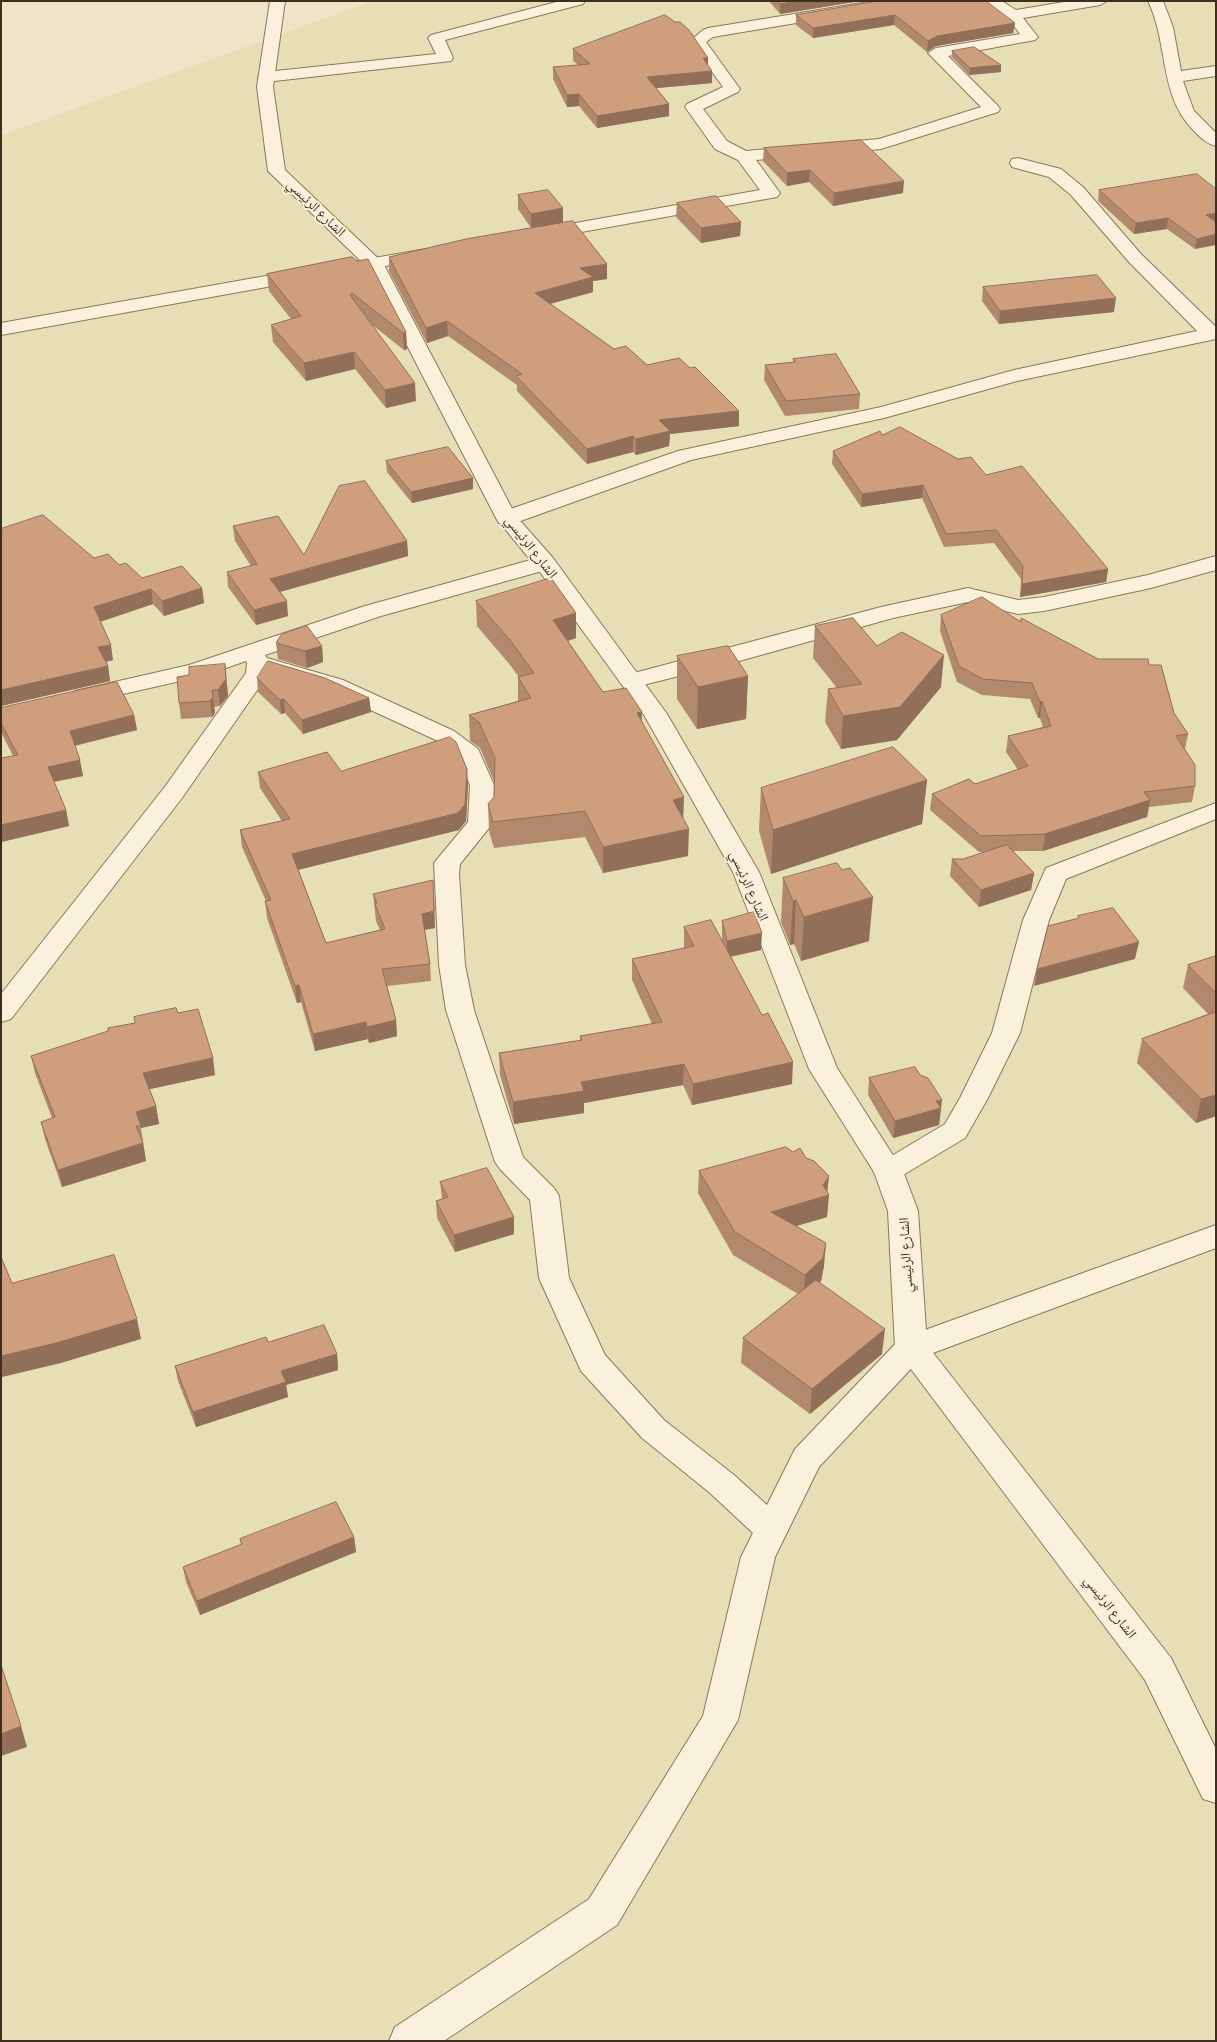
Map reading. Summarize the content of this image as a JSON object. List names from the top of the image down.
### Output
{
  "streets": {
    "street": ["الشارع الرئيسي"]
  }
}
